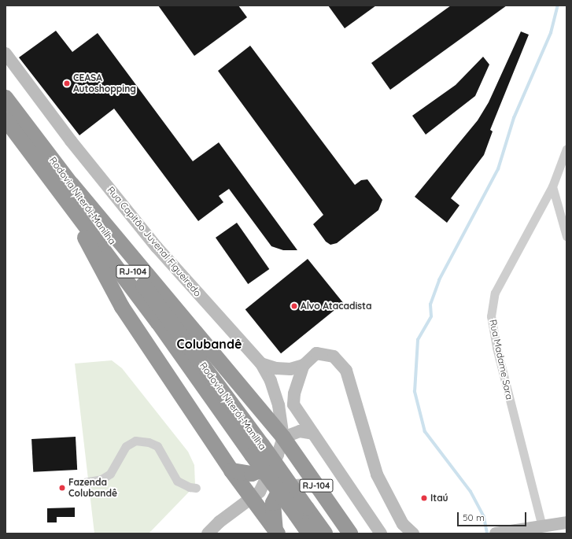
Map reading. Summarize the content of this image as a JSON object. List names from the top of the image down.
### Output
{
  "streets": {
    "highway": ["Rodovia Niterói-Manilha", "RJ-104"],
    "main road": ["Rua Capitão Juvenal Figueiredo"],
    "street": ["Rua Madame Sara"]
  },
  "crossings": [
    ["Rua Capitão Juvenal Figueiredo", "RJ-104"]
  ],
  "districts": ["Colubandê"],
  "places": [
    "CEASA Autoshopping",
    "Alvo Atacadista",
    "Fazenda Colubandê",
    "Itaú"
  ],
  "scale_bar": "50 m"
}
